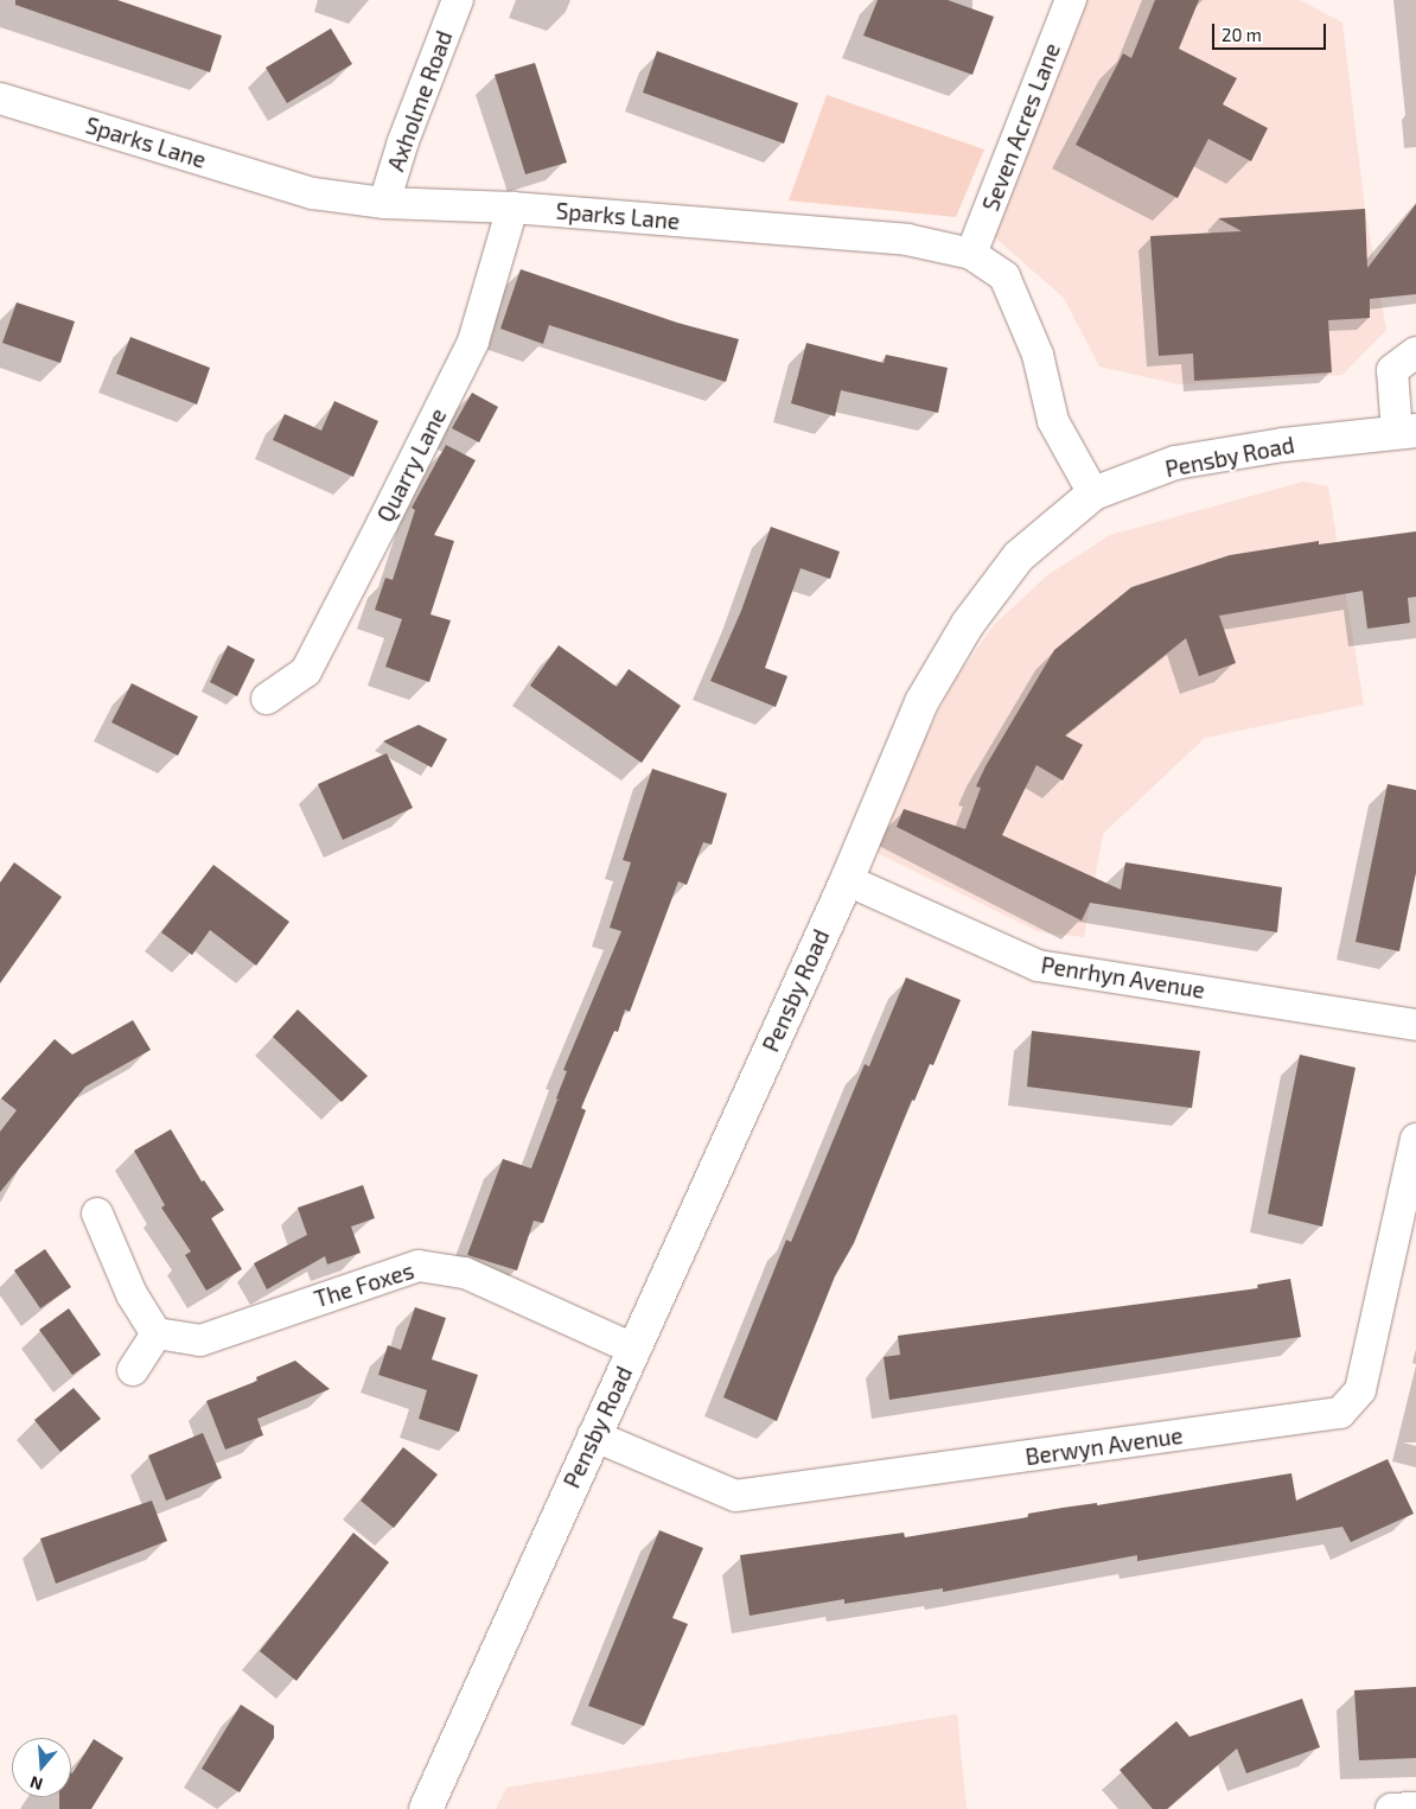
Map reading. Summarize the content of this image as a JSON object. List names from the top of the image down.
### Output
{
  "streets": {
    "main road": ["Pensby Road"],
    "street": [
      "Axholme Road",
      "Seven Acres Lane",
      "Sparks Lane",
      "Quarry Lane",
      "Penrhyn Avenue",
      "The Foxes",
      "Berwyn Avenue"
    ]
  },
  "crossings": [
    ["Axholme Road", "Sparks Lane"],
    ["Seven Acres Lane", "Sparks Lane"],
    ["Sparks Lane", "Pensby Road"],
    ["Sparks Lane", "Quarry Lane"],
    ["Pensby Road", "Penrhyn Avenue"],
    ["Pensby Road", "The Foxes"],
    ["Pensby Road", "Berwyn Avenue"]
  ],
  "scale_bar": "20 m",
  "north": "bottom"
}
